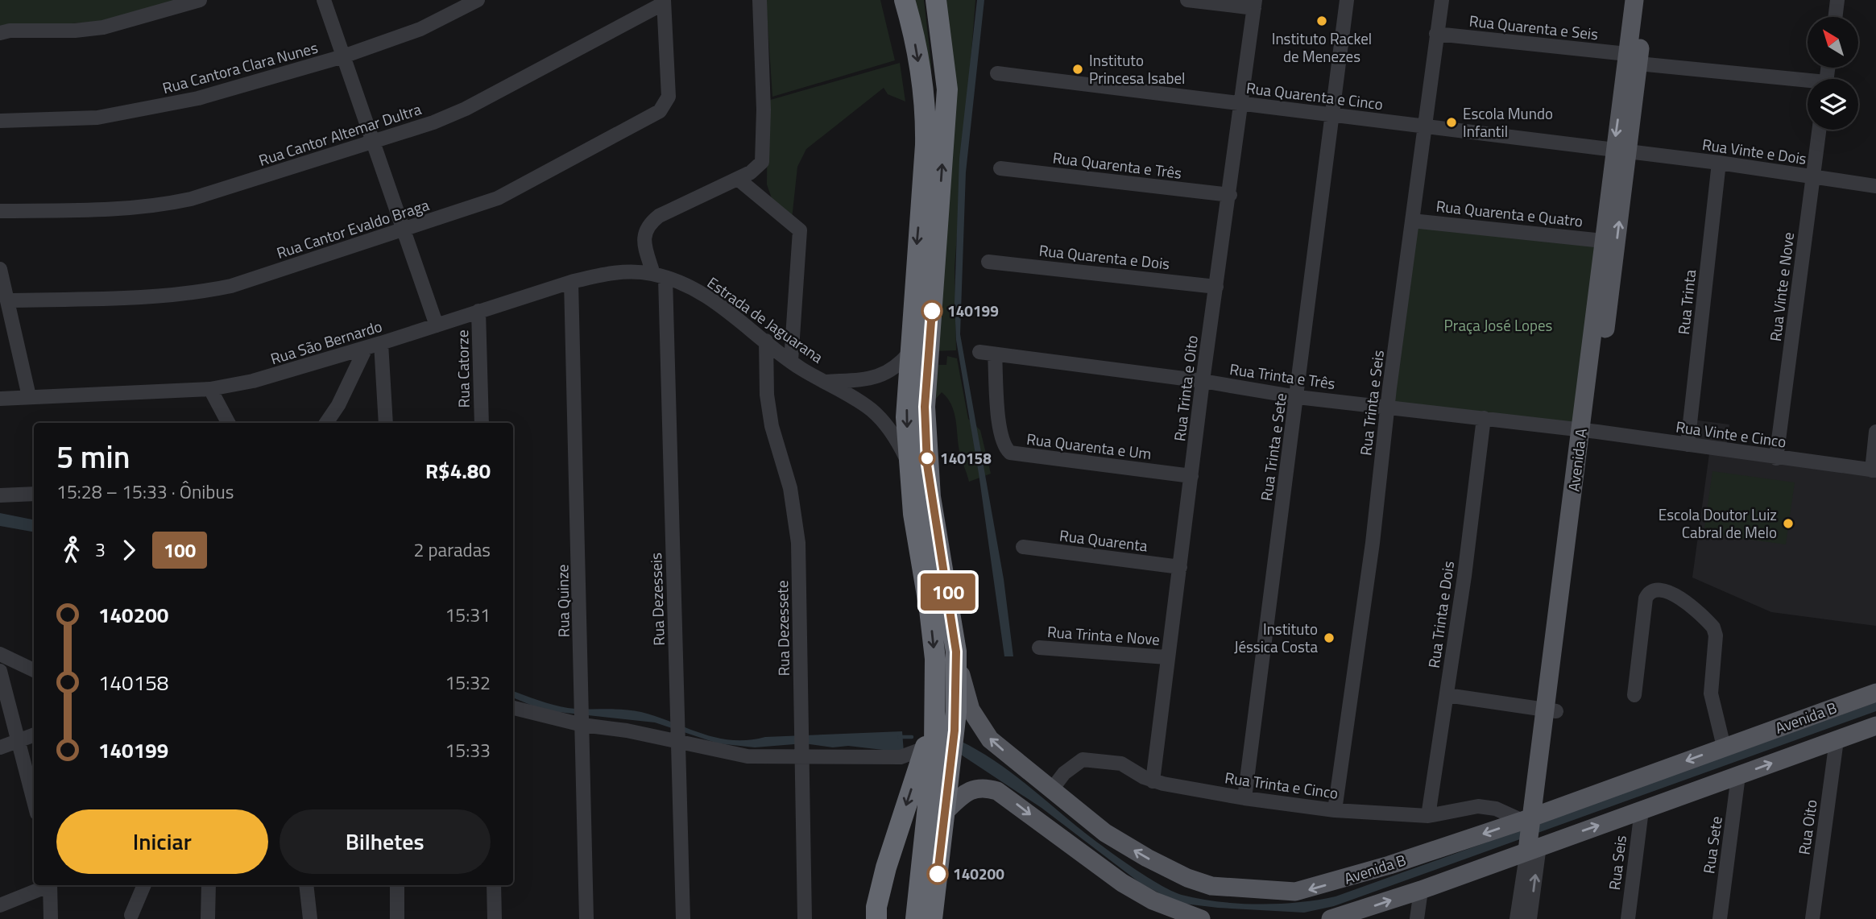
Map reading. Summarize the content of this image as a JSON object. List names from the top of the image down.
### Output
{
  "streets": {
    "main road": ["Avenida A", "Avenida B"],
    "street": [
      "Rua Quarenta e Seis",
      "Rua Cantora Clara Nunes",
      "Rua Quarenta e Cinco",
      "Rua Cantor Altemar Dultra",
      "Rua Vinte e Dois",
      "Rua Quarenta e Três",
      "Rua Quarenta e Quatro",
      "Rua Cantor Evaldo Braga",
      "Rua Quarenta e Dois",
      "Rua Vinte e Nove",
      "Rua Trinta",
      "Estrada de Jaguarana",
      "Rua São Bernardo",
      "Rua Catorze",
      "Rua Trinta e Três",
      "Rua Trinta e Oito",
      "Rua Trinta e Seis",
      "Rua Vinte e Cinco",
      "Rua Quarenta e Um",
      "Rua Trinta e Sete",
      "Rua Quarenta",
      "Rua Dezesseis",
      "Rua Quinze",
      "Rua Trinta e Dois",
      "Rua Dezessete",
      "Rua Trinta e Nove",
      "Rua Trinta e Cinco",
      "Rua Oito",
      "Rua Sete",
      "Rua Seis"
    ]
  },
  "crossings": [
    ["Rua Quarenta e Seis", "Rua Trinta e Seis"],
    ["Rua Quarenta e Seis", "Avenida A"],
    ["Rua Quarenta e Cinco", "Rua Vinte e Dois"],
    ["Rua Quarenta e Cinco", "Rua Trinta e Oito"],
    ["Rua Quarenta e Cinco", "Rua Trinta e Seis"],
    ["Rua Quarenta e Cinco", "Rua Trinta e Sete"],
    ["Rua Quarenta e Cinco", "Avenida A"],
    ["Rua Cantor Altemar Dultra", "Rua Cantor Evaldo Braga"],
    ["Rua Vinte e Dois", "Rua Vinte e Nove"],
    ["Rua Vinte e Dois", "Rua Trinta"],
    ["Rua Vinte e Dois", "Avenida A"],
    ["Rua Quarenta e Três", "Rua Trinta e Oito"],
    ["Rua Quarenta e Quatro", "Rua Trinta e Seis"],
    ["Rua Quarenta e Quatro", "Avenida A"],
    ["Rua Quarenta e Dois", "Rua Trinta e Oito"],
    ["Rua Vinte e Nove", "Rua Vinte e Cinco"],
    ["Rua Trinta", "Rua Vinte e Cinco"],
    ["Estrada de Jaguarana", "Rua São Bernardo"],
    ["Estrada de Jaguarana", "Rua Dezesseis"],
    ["Estrada de Jaguarana", "Rua Dezessete"],
    ["Rua São Bernardo", "Rua Catorze"],
    ["Rua São Bernardo", "Rua Dezesseis"],
    ["Rua São Bernardo", "Rua Quinze"],
    ["Rua Trinta e Três", "Rua Trinta e Oito"],
    ["Rua Trinta e Três", "Rua Trinta e Seis"],
    ["Rua Trinta e Três", "Rua Vinte e Cinco"],
    ["Rua Trinta e Três", "Rua Quarenta e Um"],
    ["Rua Trinta e Três", "Rua Trinta e Sete"],
    ["Rua Trinta e Três", "Avenida A"],
    ["Rua Trinta e Três", "Rua Trinta e Dois"],
    ["Rua Trinta e Oito", "Rua Quarenta e Um"],
    ["Rua Trinta e Oito", "Rua Quarenta"],
    ["Rua Trinta e Oito", "Rua Trinta e Nove"],
    ["Rua Trinta e Oito", "Rua Trinta e Cinco"],
    ["Rua Trinta e Seis", "Rua Trinta e Cinco"],
    ["Rua Vinte e Cinco", "Avenida A"],
    ["Rua Trinta e Sete", "Rua Trinta e Cinco"],
    ["Avenida A", "Avenida B"],
    ["Avenida A", "Rua Trinta e Cinco"],
    ["Rua Trinta e Dois", "Rua Trinta e Cinco"],
    ["Avenida B", "Rua Trinta e Cinco"],
    ["Avenida B", "Rua Oito"],
    ["Avenida B", "Rua Sete"],
    ["Avenida B", "Rua Seis"]
  ],
  "parks": ["Praça José Lopes"],
  "places": [
    "Instituto Rackel de Menezes",
    "Instituto Princesa Isabel",
    "Escola Mundo Infantil",
    "140199",
    "140158",
    "Escola Doutor Luiz Cabral de Melo",
    "Instituto Jéssica Costa",
    "140200"
  ],
  "lines": ["bus line 100"],
  "north": "top left",
  "page": {
    "on_map": "100",
    "heading": ["5 min", "15:28 – 15:33 · Ônibus", "R$4.80"],
    "legs": ["3", "100", "2 paradas"],
    "list": [
      {
        "name": "140200",
        "value": "15:31"
      },
      {
        "name": "140158",
        "value": "15:32"
      },
      {
        "name": "140199",
        "value": "15:33"
      }
    ],
    "buttons": ["Iniciar", "Bilhetes"]
  }
}
